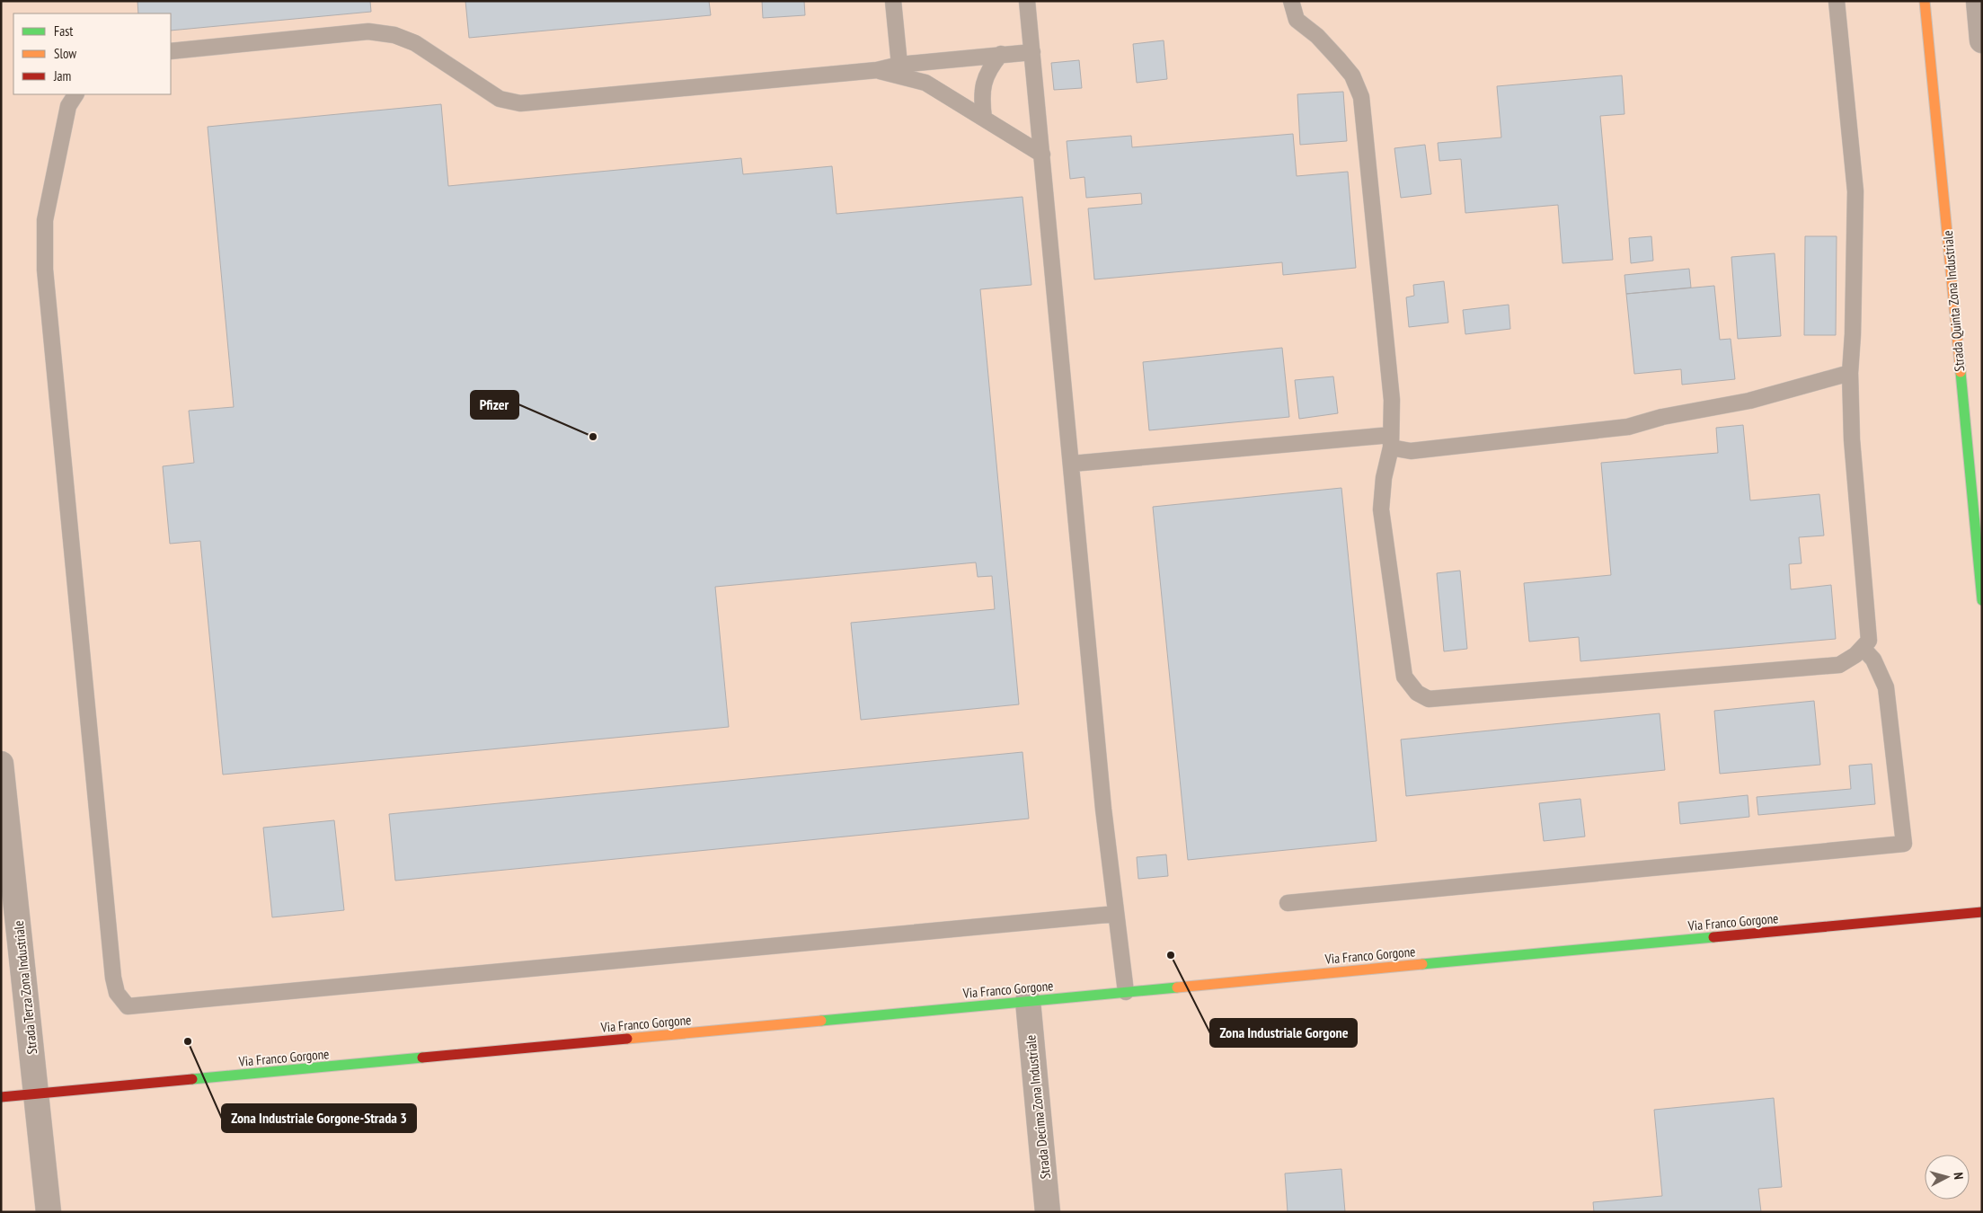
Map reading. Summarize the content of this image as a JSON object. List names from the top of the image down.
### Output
{
  "streets": {
    "street": [
      "Strada Quinta Zona Industriale",
      "Via Franco Gorgone",
      "Strada Terza Zona Industriale",
      "Strada Decima Zona Industriale"
    ]
  },
  "crossings": [
    ["Via Franco Gorgone", "Strada Terza Zona Industriale"],
    ["Via Franco Gorgone", "Strada Decima Zona Industriale"]
  ],
  "places": ["Pfizer", "Zona Industriale Gorgone", "Zona Industriale Gorgone-Strada 3"],
  "legend": ["Fast", "Slow", "Jam"],
  "north": "right"
}
